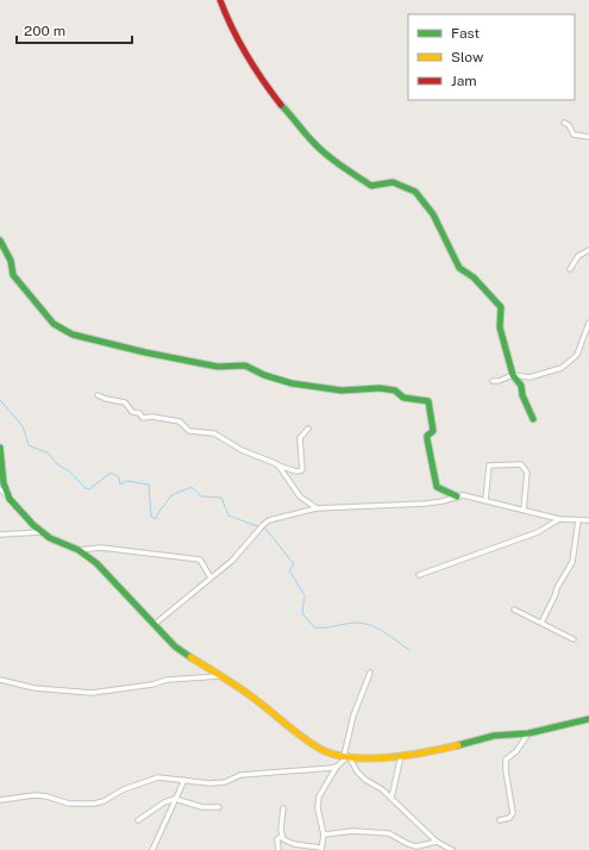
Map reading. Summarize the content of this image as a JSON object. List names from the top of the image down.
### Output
{
  "legend": ["Fast", "Slow", "Jam"],
  "scale_bar": "200 m"
}
